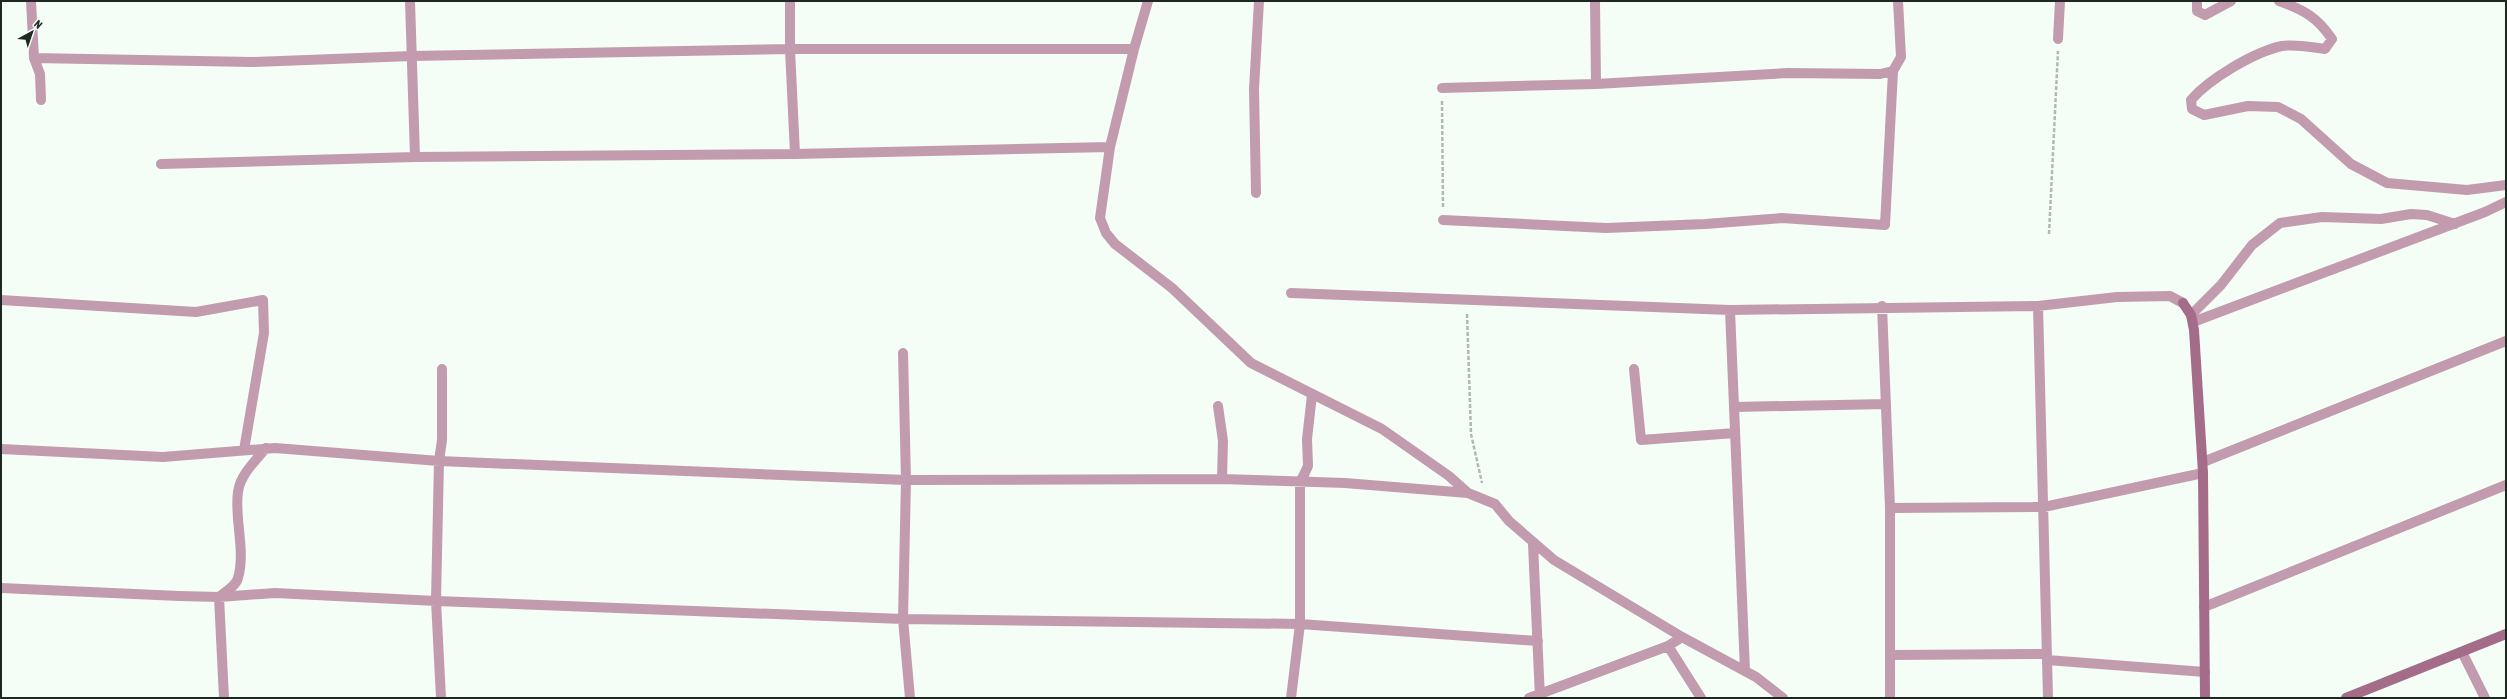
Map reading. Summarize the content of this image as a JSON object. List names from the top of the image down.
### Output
{
  "north": "top right"
}
